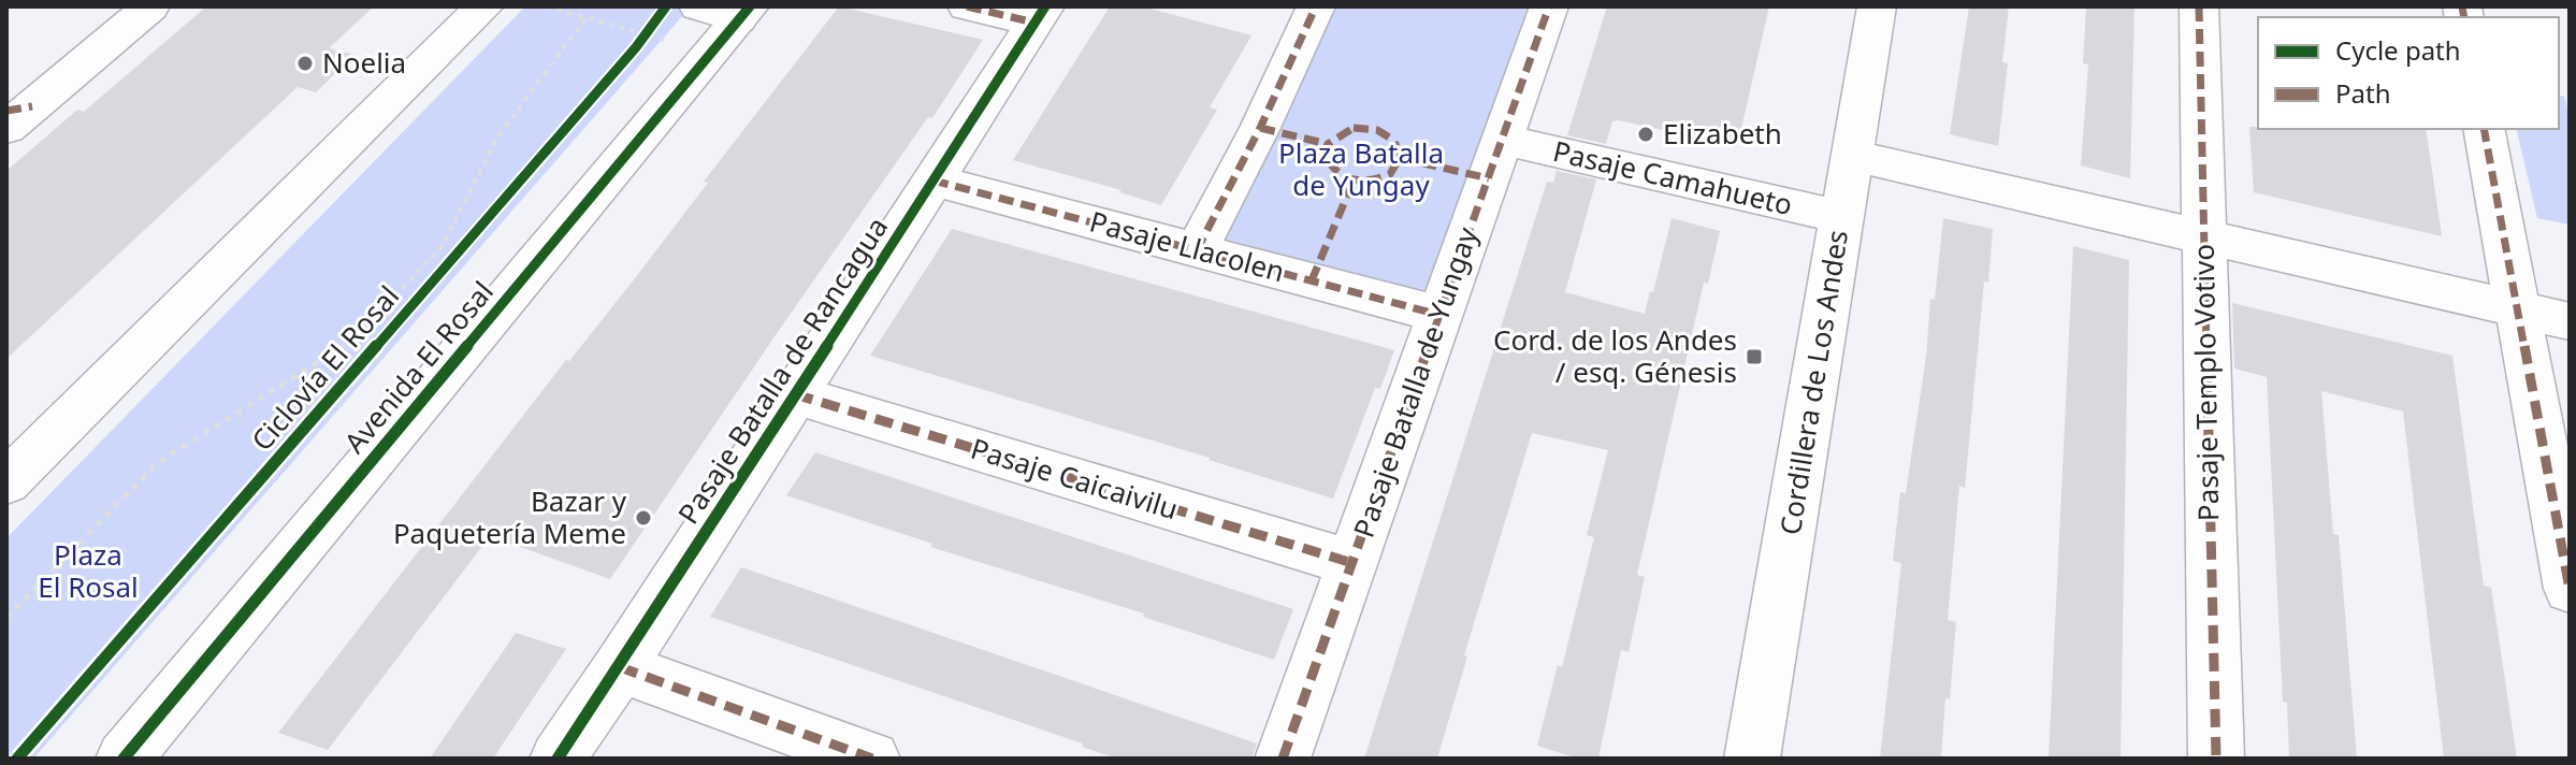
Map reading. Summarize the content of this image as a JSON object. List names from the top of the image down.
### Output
{
  "streets": {
    "street": [
      "Pasaje Camahueto",
      "Pasaje Llacolen",
      "Avenida El Rosal",
      "Pasaje Batalla de Rancagua",
      "Pasaje Batalla de Yungay",
      "Cordillera de Los Andes",
      "Pasaje Templo Votivo",
      "Pasaje Caicaivilu"
    ],
    "cycle path": ["Ciclovía El Rosal"]
  },
  "crossings": [
    ["Pasaje Camahueto", "Pasaje Batalla de Yungay"],
    ["Pasaje Camahueto", "Cordillera de Los Andes"],
    ["Pasaje Llacolen", "Pasaje Batalla de Rancagua"],
    ["Pasaje Llacolen", "Pasaje Batalla de Yungay"],
    ["Pasaje Batalla de Rancagua", "Pasaje Caicaivilu"],
    ["Pasaje Batalla de Yungay", "Pasaje Caicaivilu"]
  ],
  "parks": ["Plaza Batalla de Yungay", "Plaza El Rosal"],
  "places": {
    "other": ["Noelia", "Elizabeth", "Bazar y Paquetería Meme"],
    "transit": ["Cord. de los Andes / esq. Génesis"]
  },
  "legend": ["Cycle path", "Path"]
}
